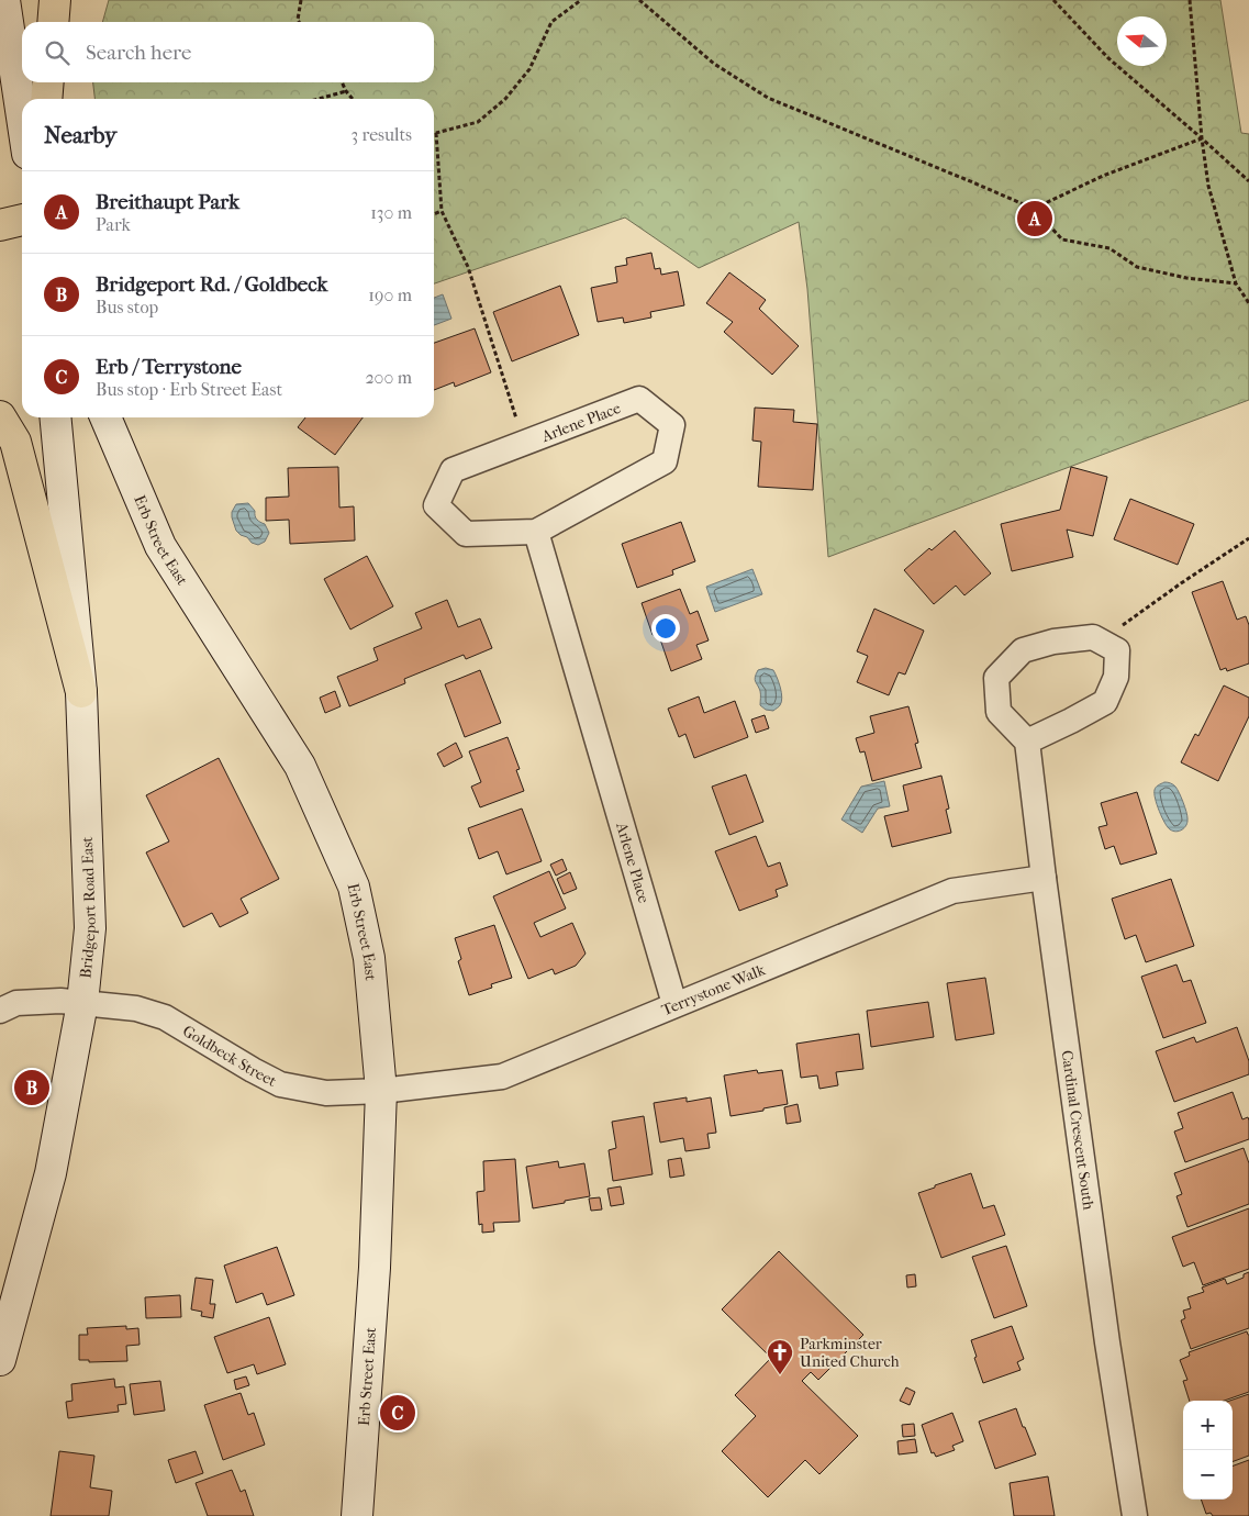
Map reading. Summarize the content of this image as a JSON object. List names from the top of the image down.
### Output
{
  "streets": {
    "main road": ["Erb Street East", "Bridgeport Road East"],
    "street": [
      "Arlene Place",
      "Terrystone Walk",
      "Goldbeck Street",
      "Cardinal Crescent South"
    ]
  },
  "crossings": [
    ["Arlene Place", "Terrystone Walk"],
    ["Erb Street East", "Terrystone Walk"],
    ["Erb Street East", "Goldbeck Street"],
    ["Bridgeport Road East", "Goldbeck Street"],
    ["Terrystone Walk", "Goldbeck Street"],
    ["Terrystone Walk", "Cardinal Crescent South"]
  ],
  "places": {
    "church": ["Parkminster United Church"]
  },
  "north": "left",
  "page": {
    "search": "Search here",
    "heading": ["Nearby", "3 results"],
    "list": [
      {
        "mark": "A",
        "name": "Breithaupt Park",
        "note": "Park",
        "value": "130 m"
      },
      {
        "mark": "B",
        "name": "Bridgeport Rd. / Goldbeck",
        "note": "Bus stop",
        "value": "190 m"
      },
      {
        "mark": "C",
        "name": "Erb / Terrystone",
        "note": "Bus stop · Erb Street East",
        "value": "200 m"
      }
    ],
    "pins": ["A", "B", "C"],
    "map_buttons": ["+", "−"]
  }
}
